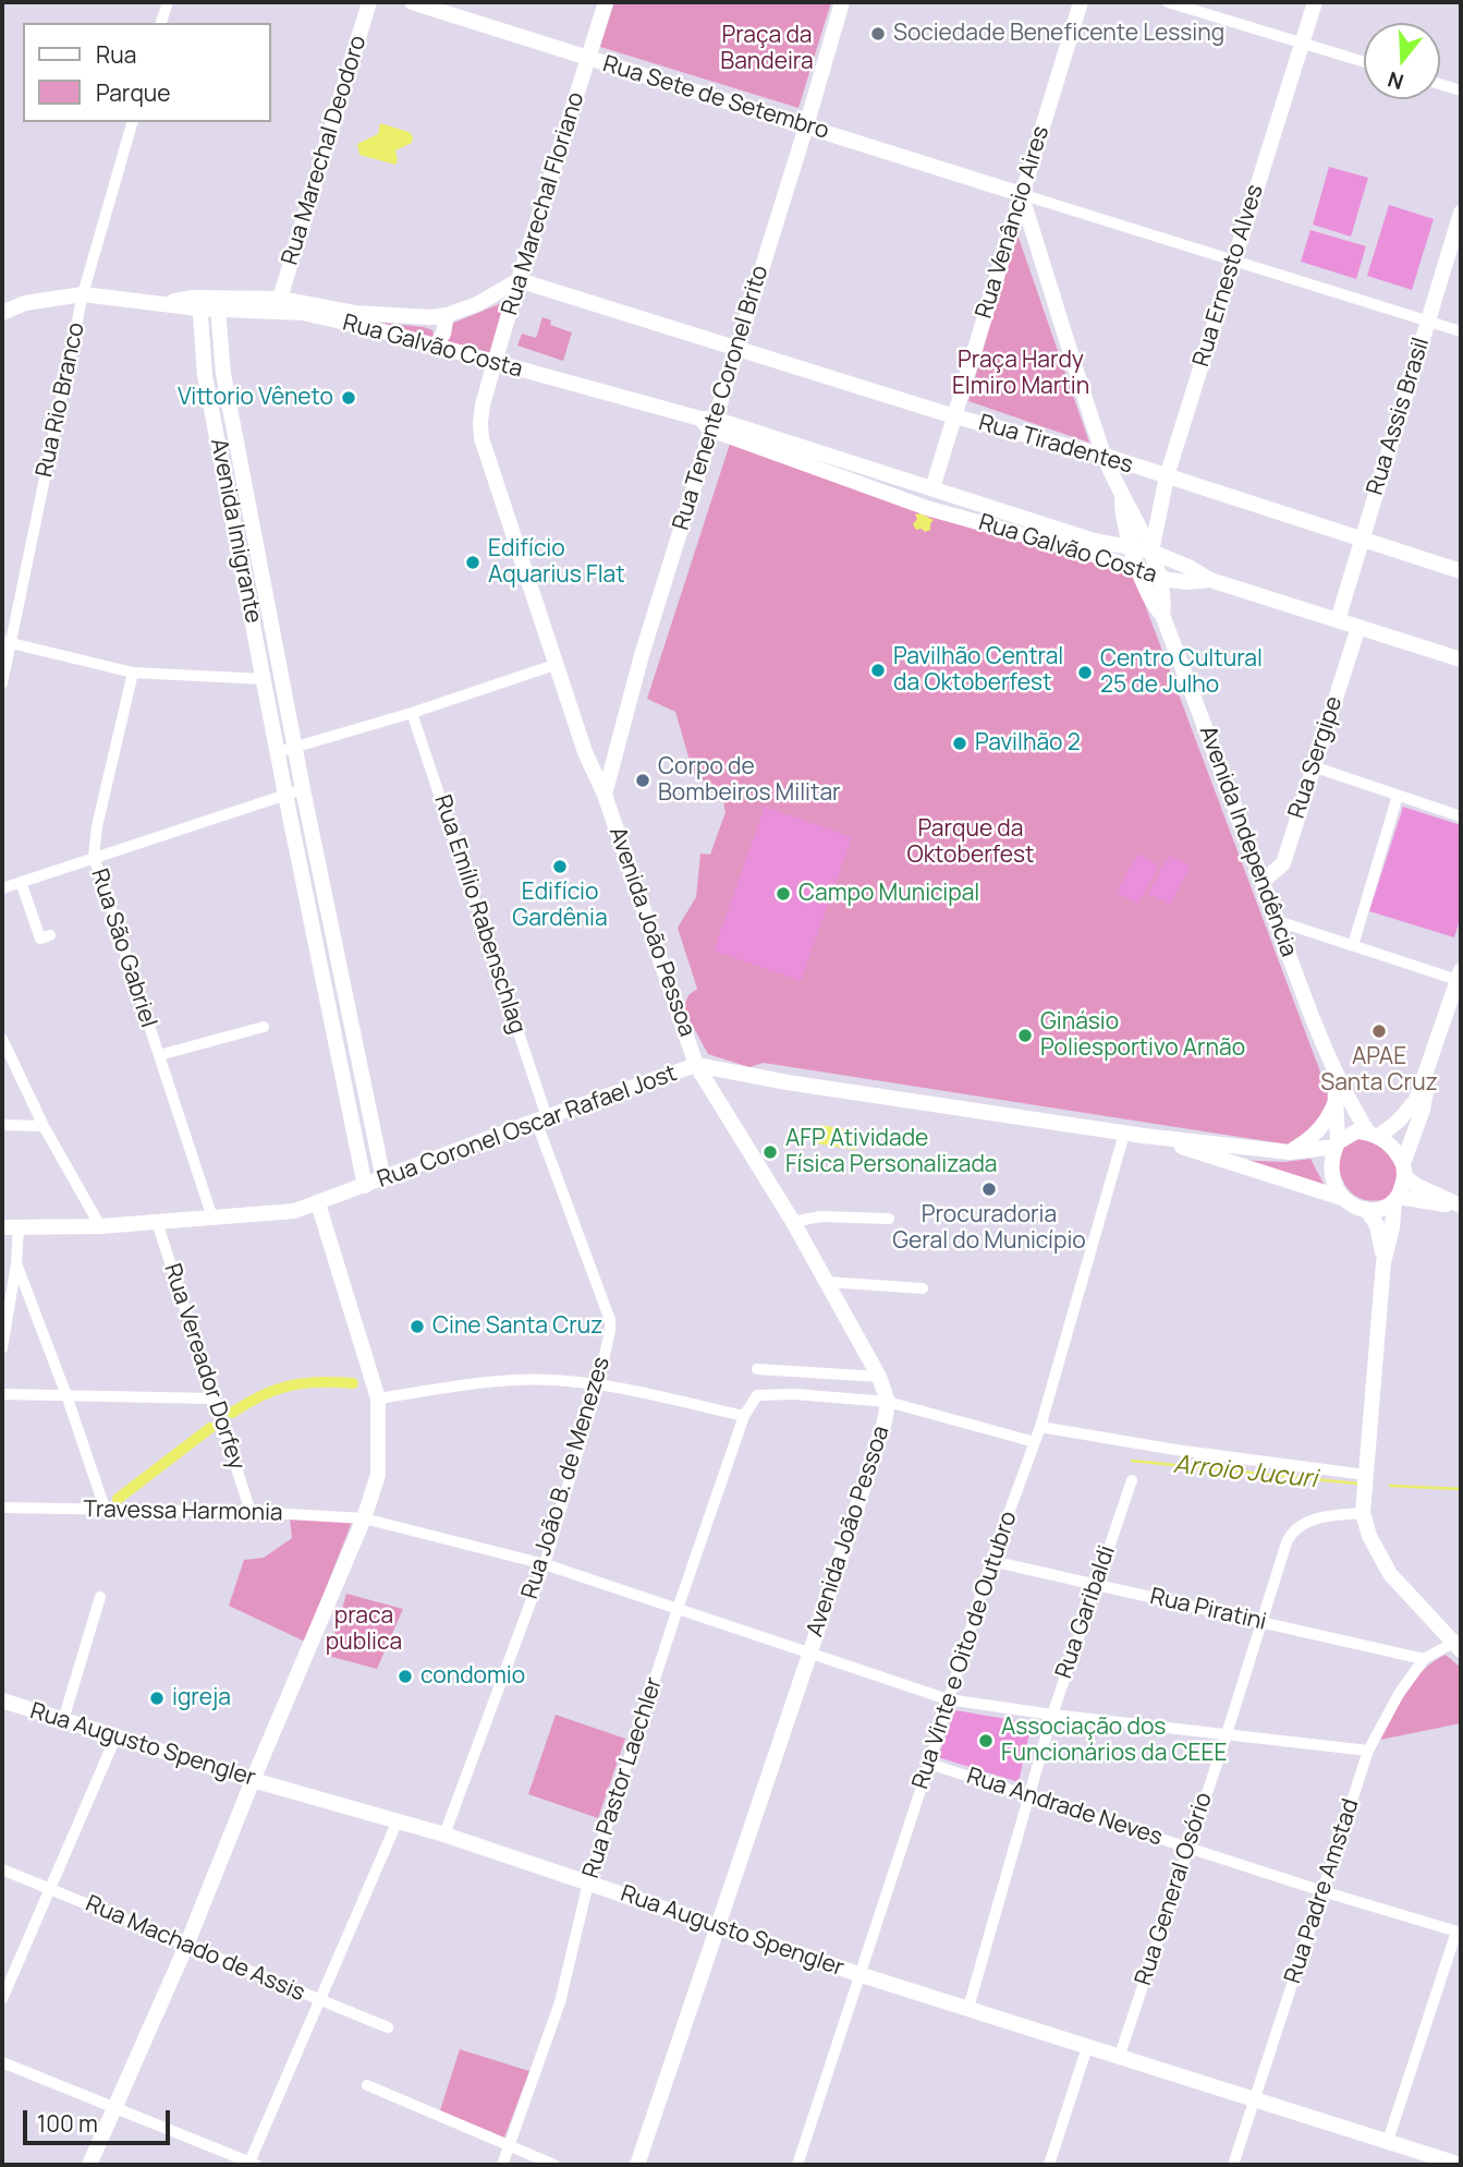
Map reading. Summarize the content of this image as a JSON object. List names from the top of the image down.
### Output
{
  "streets": {
    "street": [
      "Rua Sete de Setembro",
      "Rua Marechal Deodoro",
      "Rua Marechal Floriano",
      "Rua Venâncio Aires",
      "Rua Ernesto Alves",
      "Rua Galvão Costa",
      "Rua Tenente Coronel Brito",
      "Rua Rio Branco",
      "Rua Assis Brasil",
      "Rua Tiradentes",
      "Avenida Imigrante",
      "Rua Sergipe",
      "Avenida Independência",
      "Rua Emílio Rabenschlag",
      "Avenida João Pessoa",
      "Rua São Gabriel",
      "Rua Coronel Oscar Rafael Jost",
      "Rua Vereador Dorfey",
      "Rua João B. de Menezes",
      "Travessa Harmonia",
      "Rua Piratini",
      "Rua Garibaldi",
      "Rua Vinte e Oito de Outubro",
      "Rua Augusto Spengler",
      "Rua Pastor Laechler",
      "Rua Andrade Neves",
      "Rua General Osório",
      "Rua Padre Amstad",
      "Rua Machado de Assis"
    ]
  },
  "crossings": [
    ["Rua Sete de Setembro", "Rua Marechal Floriano"],
    ["Rua Sete de Setembro", "Rua Venâncio Aires"],
    ["Rua Sete de Setembro", "Rua Tenente Coronel Brito"],
    ["Rua Sete de Setembro", "Avenida Independência"],
    ["Rua Marechal Deodoro", "Rua Galvão Costa"],
    ["Rua Marechal Floriano", "Rua Galvão Costa"],
    ["Rua Marechal Floriano", "Rua Tiradentes"],
    ["Rua Marechal Floriano", "Avenida João Pessoa"],
    ["Rua Venâncio Aires", "Rua Galvão Costa"],
    ["Rua Venâncio Aires", "Rua Tiradentes"],
    ["Rua Venâncio Aires", "Avenida Independência"],
    ["Rua Ernesto Alves", "Rua Galvão Costa"],
    ["Rua Ernesto Alves", "Rua Tiradentes"],
    ["Rua Ernesto Alves", "Avenida Independência"],
    ["Rua Galvão Costa", "Rua Tenente Coronel Brito"],
    ["Rua Galvão Costa", "Rua Rio Branco"],
    ["Rua Galvão Costa", "Rua Assis Brasil"],
    ["Rua Galvão Costa", "Rua Tiradentes"],
    ["Rua Galvão Costa", "Avenida Imigrante"],
    ["Rua Galvão Costa", "Rua Sergipe"],
    ["Rua Galvão Costa", "Avenida Independência"],
    ["Rua Galvão Costa", "Avenida João Pessoa"],
    ["Rua Tenente Coronel Brito", "Rua Tiradentes"],
    ["Rua Tenente Coronel Brito", "Avenida João Pessoa"],
    ["Rua Assis Brasil", "Rua Tiradentes"],
    ["Rua Tiradentes", "Avenida Independência"],
    ["Avenida Imigrante", "Rua Coronel Oscar Rafael Jost"],
    ["Rua Sergipe", "Avenida Independência"],
    ["Avenida Independência", "Rua Coronel Oscar Rafael Jost"],
    ["Rua Emílio Rabenschlag", "Rua Coronel Oscar Rafael Jost"],
    ["Rua Emílio Rabenschlag", "Rua João B. de Menezes"],
    ["Avenida João Pessoa", "Rua Coronel Oscar Rafael Jost"],
    ["Avenida João Pessoa", "Travessa Harmonia"],
    ["Avenida João Pessoa", "Rua Augusto Spengler"],
    ["Avenida João Pessoa", "Rua Pastor Laechler"],
    ["Rua São Gabriel", "Rua Coronel Oscar Rafael Jost"],
    ["Rua Coronel Oscar Rafael Jost", "Rua Vereador Dorfey"],
    ["Rua Coronel Oscar Rafael Jost", "Rua João B. de Menezes"],
    ["Rua Coronel Oscar Rafael Jost", "Rua Vinte e Oito de Outubro"],
    ["Rua Vereador Dorfey", "Travessa Harmonia"],
    ["Rua João B. de Menezes", "Travessa Harmonia"],
    ["Rua João B. de Menezes", "Rua Augusto Spengler"],
    ["Travessa Harmonia", "Rua Garibaldi"],
    ["Travessa Harmonia", "Rua Vinte e Oito de Outubro"],
    ["Travessa Harmonia", "Rua Pastor Laechler"],
    ["Travessa Harmonia", "Rua General Osório"],
    ["Travessa Harmonia", "Rua Padre Amstad"],
    ["Rua Piratini", "Rua Garibaldi"],
    ["Rua Piratini", "Rua Vinte e Oito de Outubro"],
    ["Rua Piratini", "Rua General Osório"],
    ["Rua Piratini", "Rua Padre Amstad"],
    ["Rua Garibaldi", "Rua Augusto Spengler"],
    ["Rua Garibaldi", "Rua Andrade Neves"],
    ["Rua Vinte e Oito de Outubro", "Rua Augusto Spengler"],
    ["Rua Vinte e Oito de Outubro", "Rua Andrade Neves"],
    ["Rua Augusto Spengler", "Rua Pastor Laechler"],
    ["Rua Augusto Spengler", "Rua General Osório"],
    ["Rua Augusto Spengler", "Rua Padre Amstad"],
    ["Rua Andrade Neves", "Rua General Osório"],
    ["Rua Andrade Neves", "Rua Padre Amstad"]
  ],
  "water": ["Arroio Jucuri"],
  "parks": [
    "Praça da Bandeira",
    "Praça Hardy Elmiro Martin",
    "Parque da Oktoberfest",
    "praca publica"
  ],
  "places": [
    "Sociedade Beneficente Lessing",
    "Vittorio Vêneto",
    "Edifício Aquarius Flat",
    "Pavilhão Central da Oktoberfest",
    "Centro Cultural 25 de Julho",
    "Pavilhão 2",
    "Corpo de Bombeiros Militar",
    "Edifício Gardênia",
    "Campo Municipal",
    "APAE Santa Cruz",
    "Ginásio Poliesportivo Arnão",
    "AFP Atividade Física Personalizada",
    "Procuradoria Geral do Município",
    "Cine Santa Cruz",
    "condomio",
    "igreja",
    "Associação dos Funcionários da CEEE"
  ],
  "legend": ["Rua", "Parque"],
  "scale_bar": "100 m",
  "north": "bottom"
}
